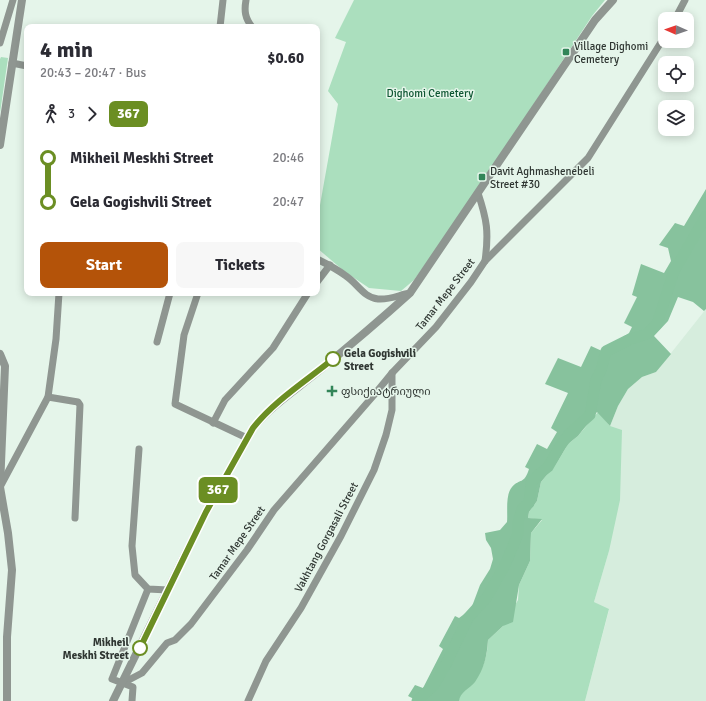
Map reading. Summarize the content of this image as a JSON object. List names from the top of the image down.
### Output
{
  "streets": {
    "street": ["Tamar Mepe Street", "Vakhtang Gorgasali Street"]
  },
  "crossings": [
    ["Tamar Mepe Street", "Vakhtang Gorgasali Street"]
  ],
  "parks": ["Dighomi Cemetery"],
  "places": {
    "transit": ["Village Dighomi Cemetery", "Davit Aghmashenebeli Street #30"],
    "other": ["Gela Gogishvili Street", "Mikheil Meskhi Street"],
    "health": ["ფსიქიატრიული"]
  },
  "lines": ["bus line 367"],
  "north": "left",
  "page": {
    "on_map": "367",
    "heading": ["4 min", "20:43 – 20:47 · Bus", "$0.60"],
    "legs": ["3", "367"],
    "list": [
      {
        "name": "Mikheil Meskhi Street",
        "value": "20:46"
      },
      {
        "name": "Gela Gogishvili Street",
        "value": "20:47"
      }
    ],
    "buttons": ["Start", "Tickets"]
  }
}
